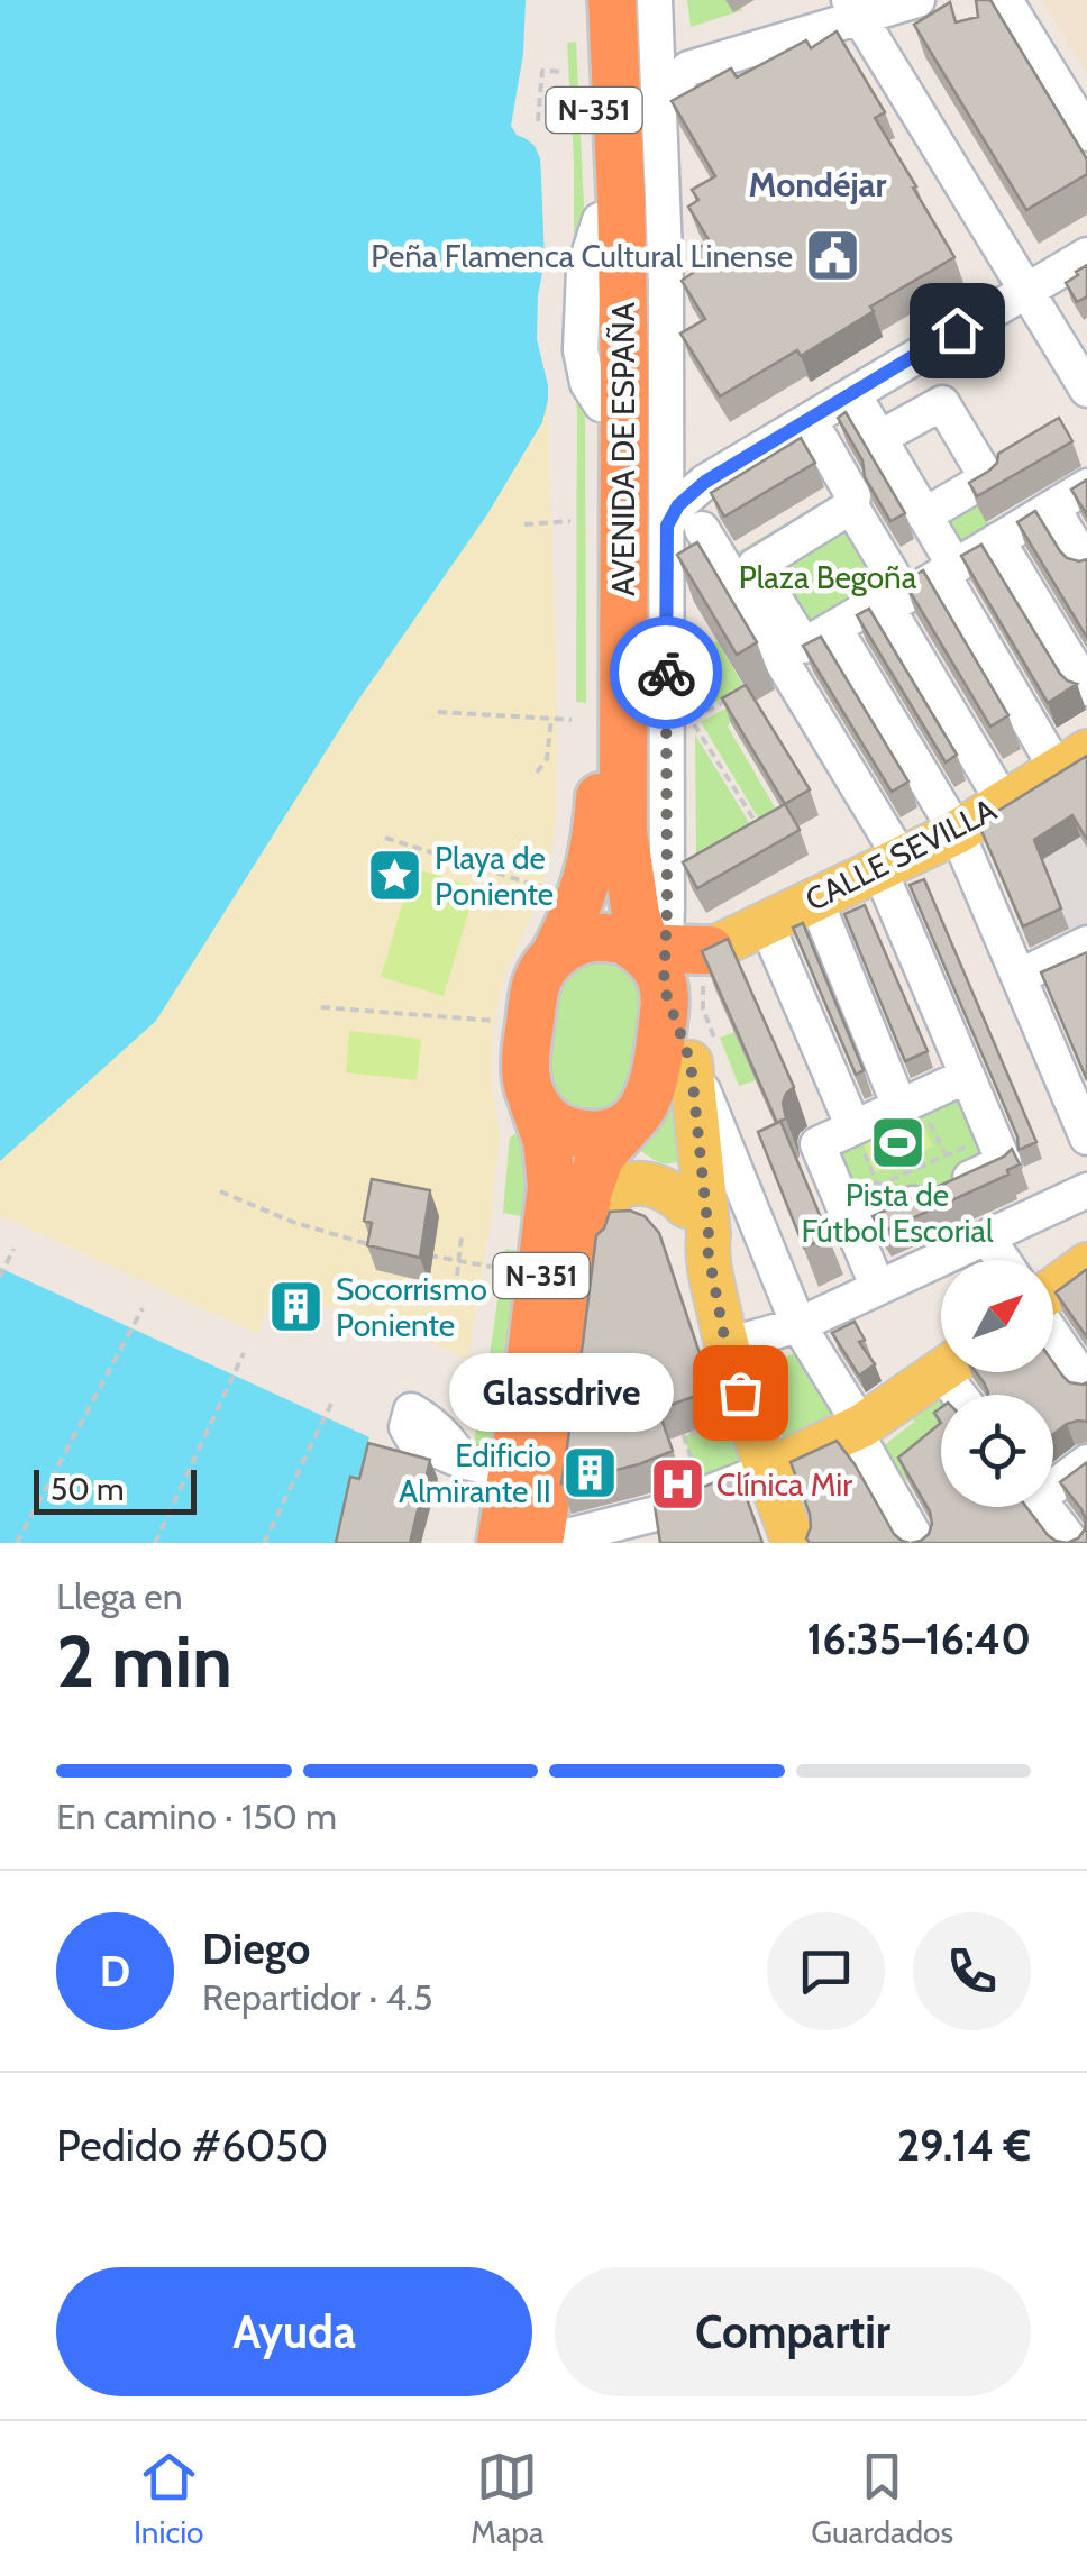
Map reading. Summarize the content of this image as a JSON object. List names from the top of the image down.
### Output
{
  "streets": {
    "highway": ["N-351", "AVENIDA DE ESPAÑA"],
    "main road": ["CALLE SEVILLA"]
  },
  "crossings": [
    ["N-351", "AVENIDA DE ESPAÑA"],
    ["N-351", "CALLE SEVILLA"],
    ["AVENIDA DE ESPAÑA", "CALLE SEVILLA"]
  ],
  "districts": ["Mondéjar"],
  "parks": ["Plaza Begoña"],
  "places": {
    "public building": ["Peña Flamenca Cultural Linense"],
    "place": ["Playa de Poniente"],
    "sports": ["Pista de Fútbol Escorial"],
    "building": ["Socorrismo Poniente", "Edificio Almirante II"],
    "other": ["Glassdrive"],
    "hospital": ["Clínica Mir"]
  },
  "scale_bar": "50 m",
  "north": "top right",
  "page": {
    "bubble": "Glassdrive",
    "scale": "50 m",
    "heading": ["2 min", "Llega en", "16:35–16:40"],
    "panel": [
      "Diego",
      "Repartidor · 4.5",
      "Pedido #6050",
      "29.14 €"
    ],
    "bar": "En camino · 150 m",
    "round": "D",
    "buttons": ["Ayuda", "Compartir"],
    "tabs": ["Inicio", "Mapa", "Guardados"]
  }
}
